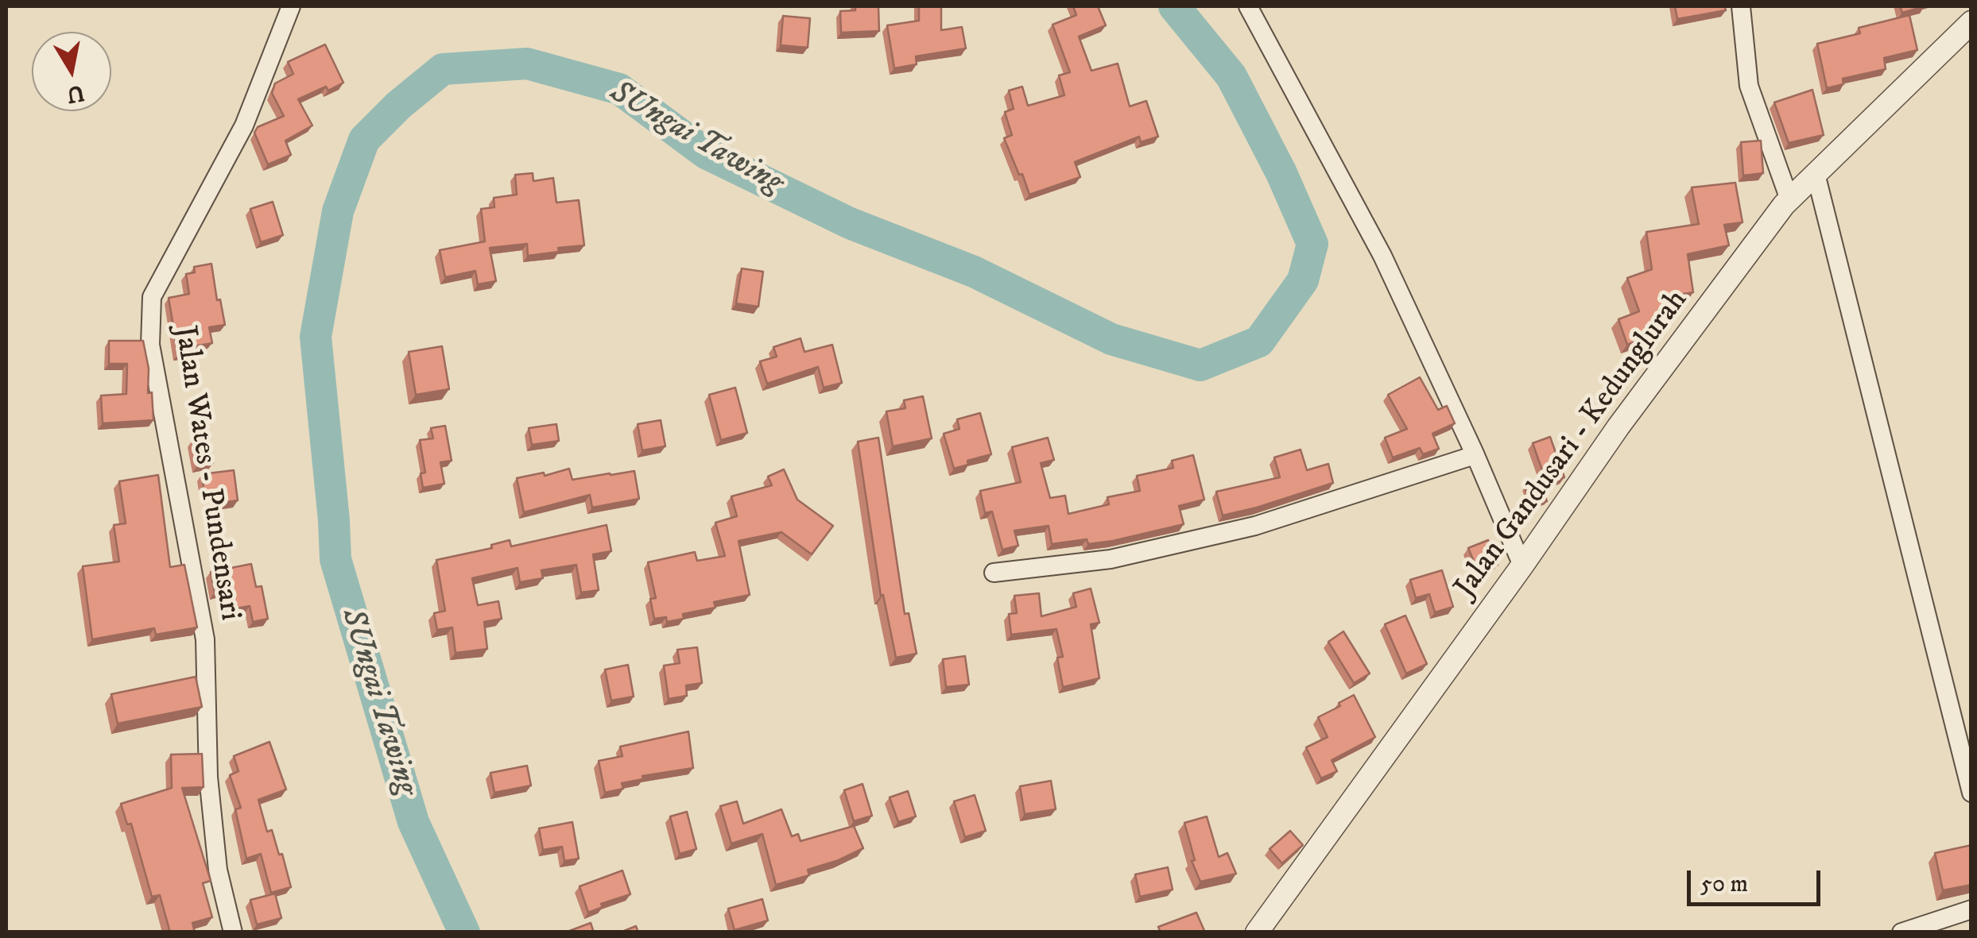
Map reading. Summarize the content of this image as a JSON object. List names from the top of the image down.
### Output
{
  "streets": {
    "street": ["Jalan Gandusari - Kedunglurah", "Jalan Wates - Pundensari"]
  },
  "water": ["SUngai Tawing"],
  "scale_bar": "50 m",
  "north": "bottom"
}
